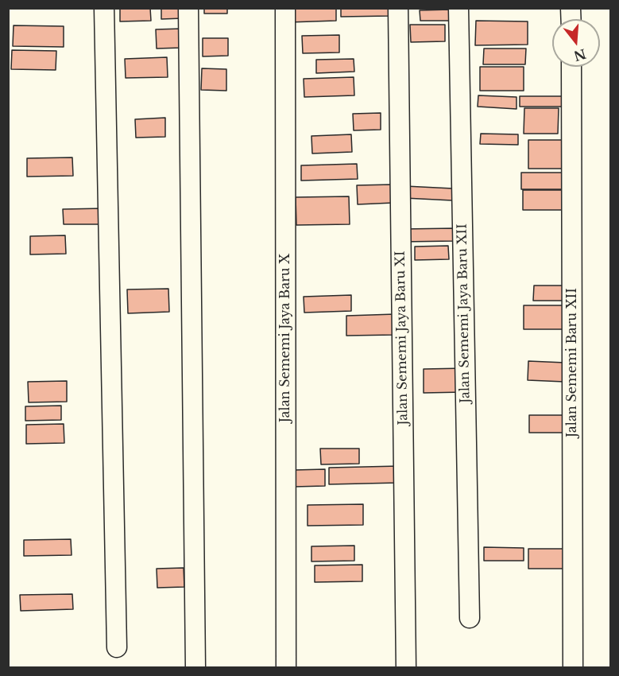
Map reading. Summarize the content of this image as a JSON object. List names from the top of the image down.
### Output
{
  "streets": {
    "street": [
      "Jalan Sememi Jaya Baru XII",
      "Jalan Sememi Jaya Baru X",
      "Jalan Sememi Jaya Baru XI",
      "Jalan Sememi Baru XII"
    ]
  },
  "north": "bottom"
}
